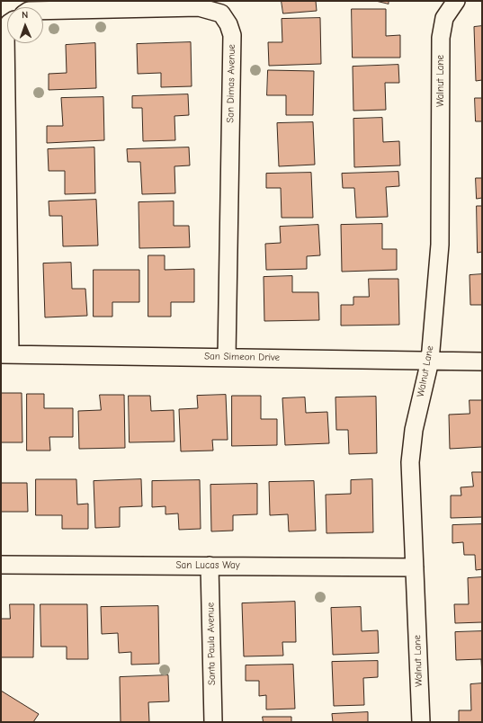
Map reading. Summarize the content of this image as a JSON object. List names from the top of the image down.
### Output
{
  "streets": {
    "street": [
      "Walnut Lane",
      "San Dimas Avenue",
      "San Simeon Drive",
      "San Lucas Way",
      "Santa Paula Avenue"
    ]
  },
  "crossings": [
    ["Walnut Lane", "San Simeon Drive"],
    ["Walnut Lane", "San Lucas Way"],
    ["San Dimas Avenue", "San Simeon Drive"],
    ["San Lucas Way", "Santa Paula Avenue"]
  ],
  "north": "top"
}
